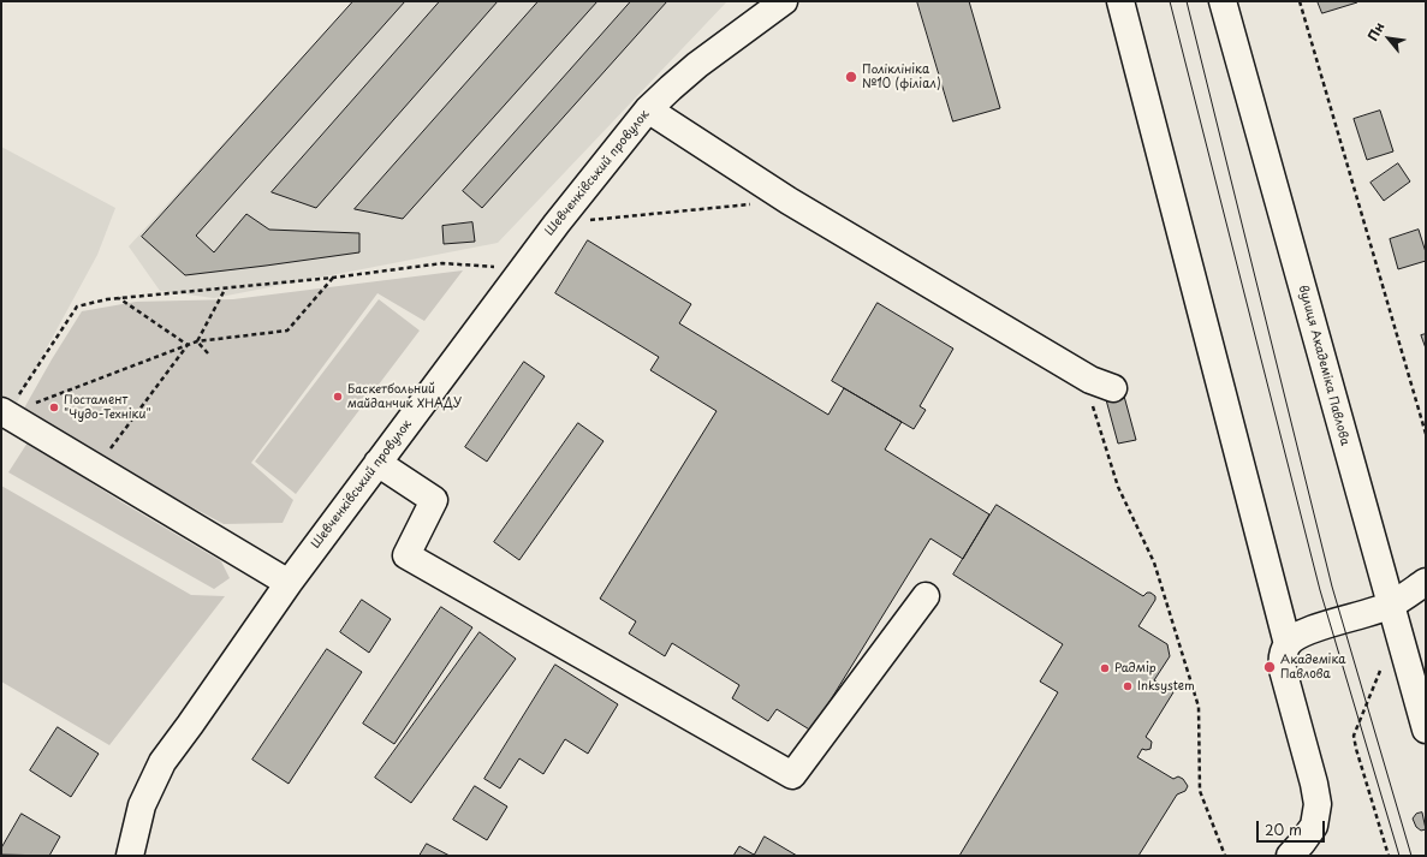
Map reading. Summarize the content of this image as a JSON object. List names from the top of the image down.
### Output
{
  "streets": {
    "street": ["Шевченківський провулок", "вулиця Академіка Павлова"]
  },
  "places": [
    "Поліклініка №10 (філіал)",
    "Баскетбольний майданчик ХНАДУ",
    "Постамент \"Чудо-Техніки\"",
    "Академіка Павлова",
    "Радмір",
    "Inksystem"
  ],
  "scale_bar": "20 m",
  "north": "top left"
}
